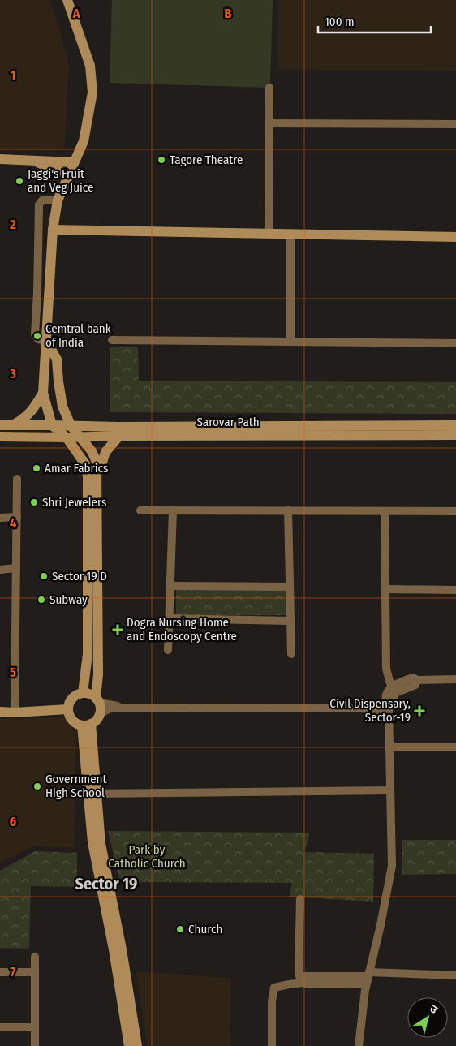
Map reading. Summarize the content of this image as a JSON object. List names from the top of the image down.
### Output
{
  "streets": {
    "street": ["Sarovar Path"]
  },
  "districts": ["Sector 19"],
  "parks": ["Park by Catholic Church"],
  "places": {
    "other": [
      "Tagore Theatre",
      "Jaggi's Fruit and Veg Juice",
      "Cemtral bank of India",
      "Amar Fabrics",
      "Shri Jewelers",
      "Sector 19 D",
      "Subway",
      "Government High School",
      "Church"
    ],
    "health": ["Dogra Nursing Home and Endoscopy Centre", "Civil Dispensary, Sector-19"]
  },
  "scale_bar": "100 m",
  "north": "top right",
  "grid": {
    "columns": ["A", "B"],
    "rows": [
      "1",
      "2",
      "3",
      "4",
      "5",
      "6",
      "7"
    ]
  }
}
